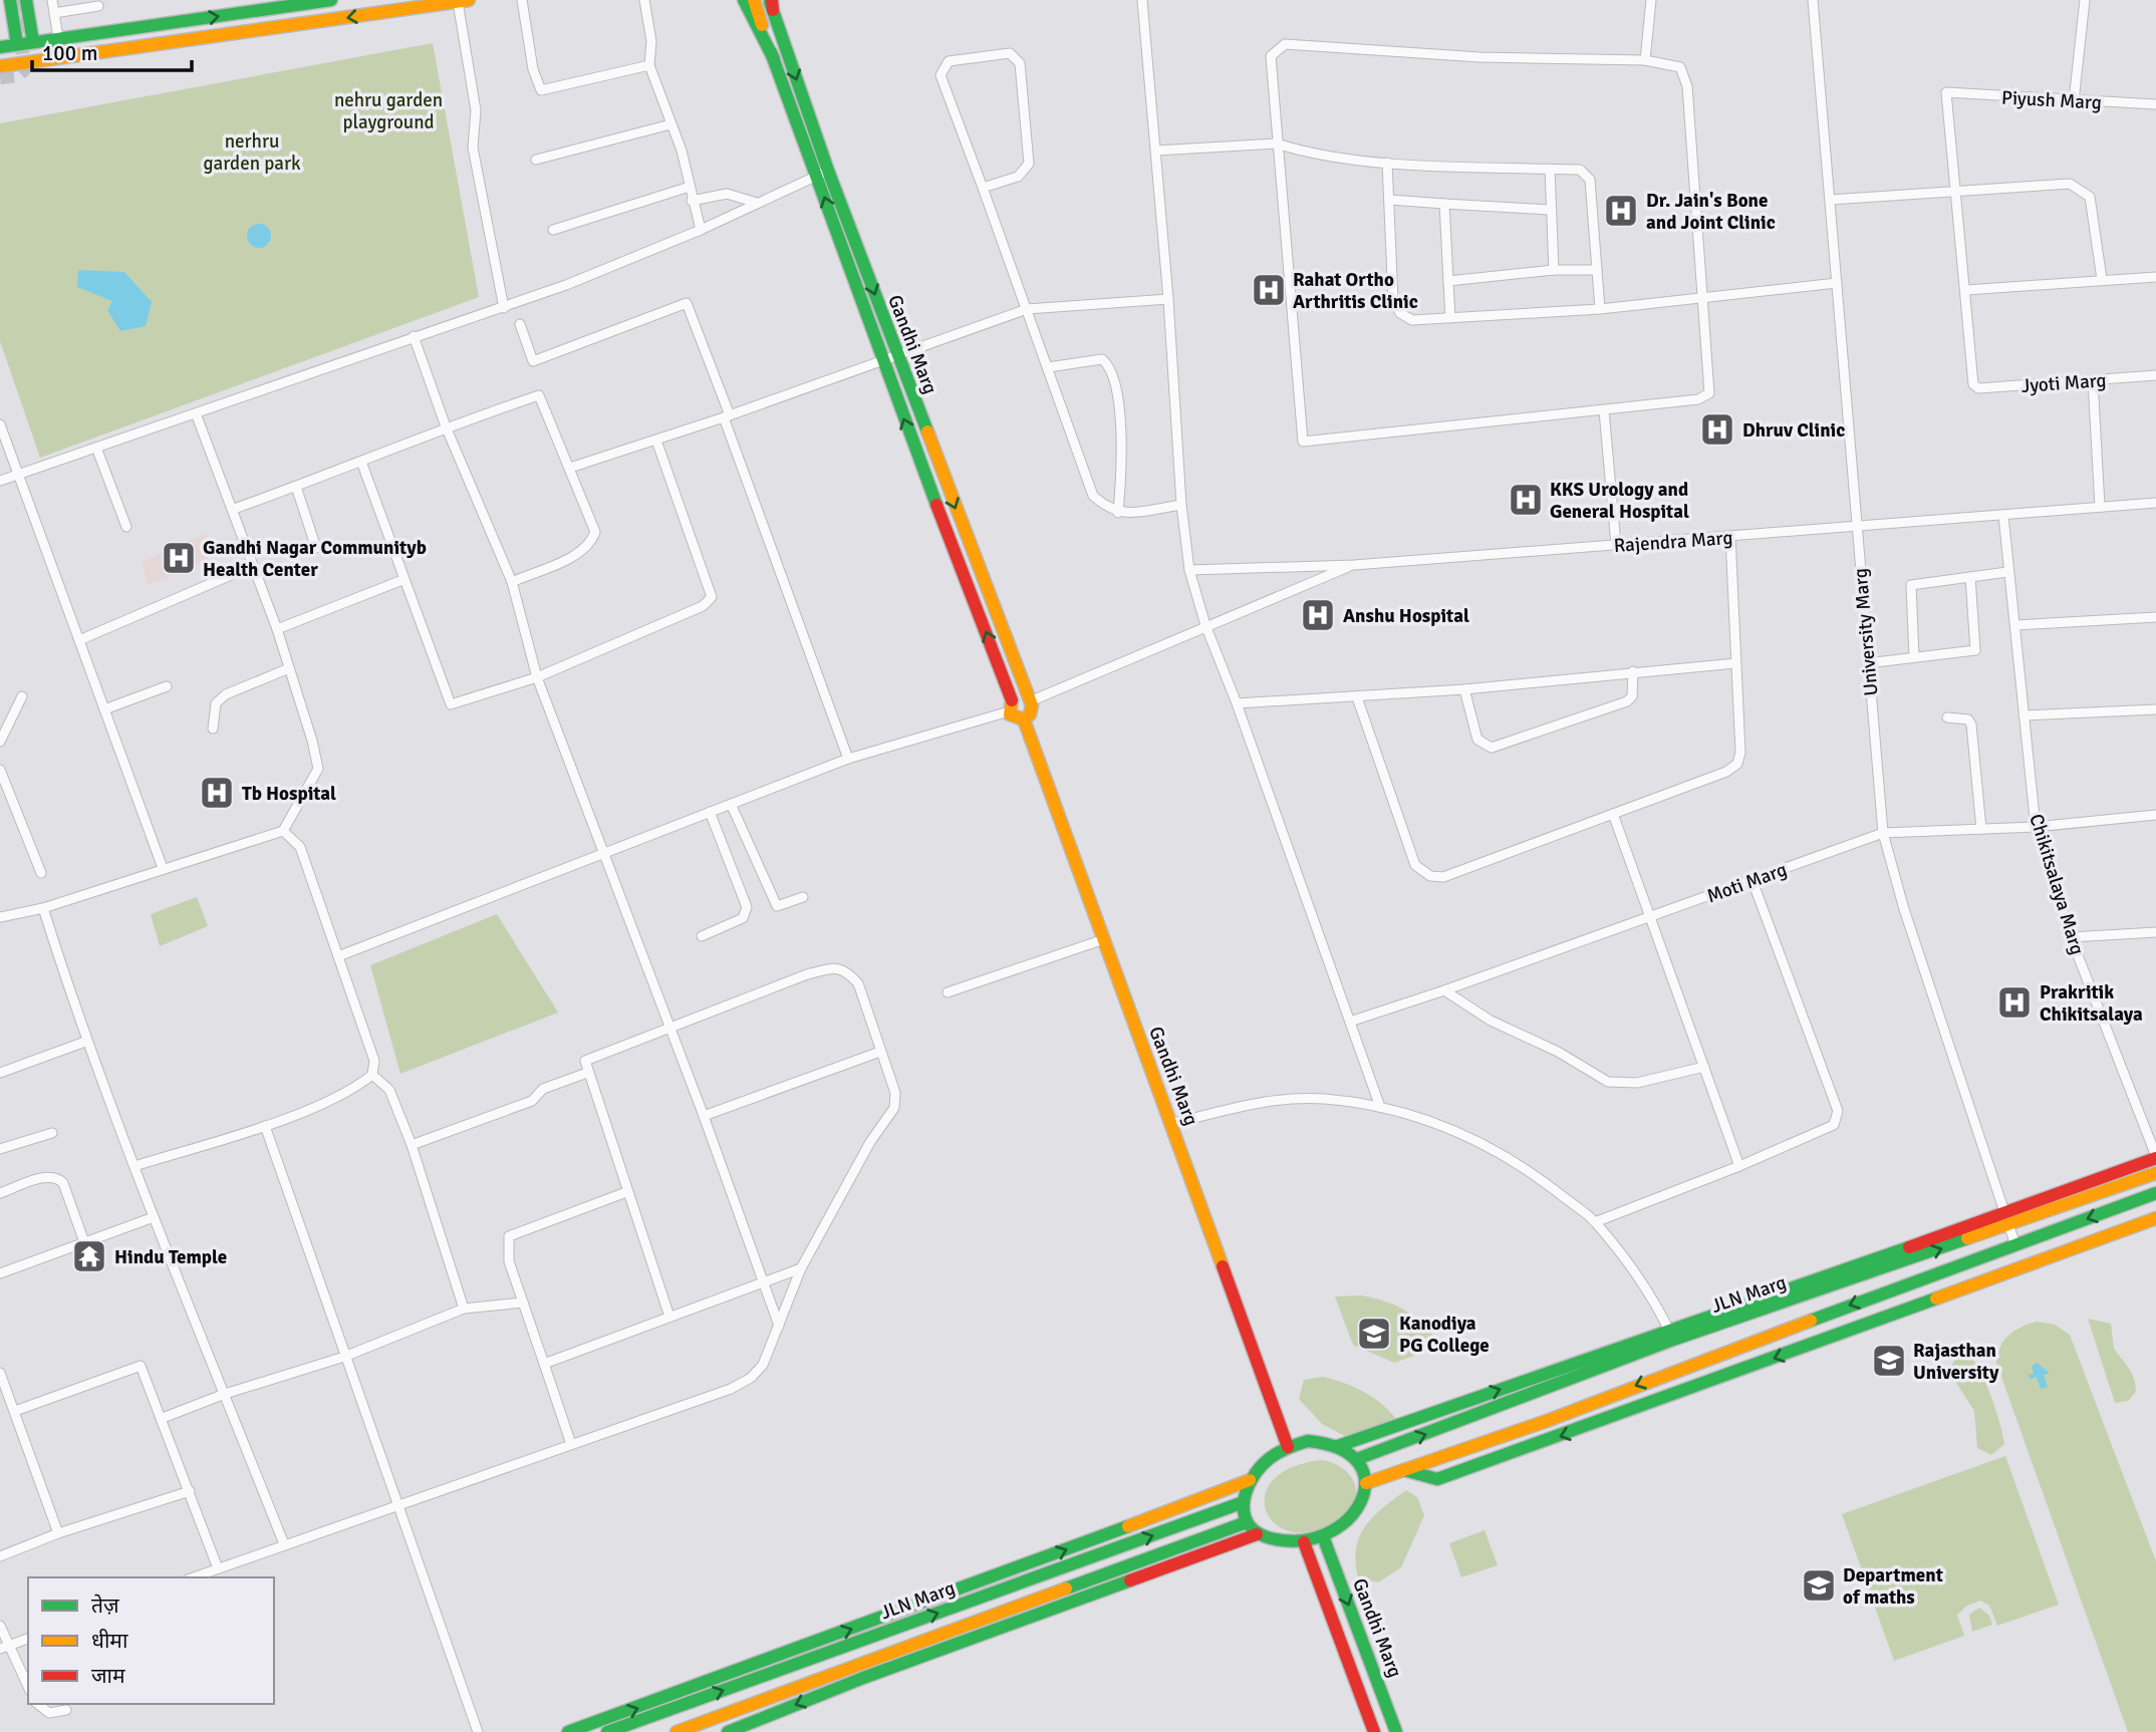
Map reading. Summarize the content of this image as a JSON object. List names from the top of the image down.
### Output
{
  "streets": {
    "main road": ["Gandhi Marg", "JLN Marg"],
    "street": [
      "Piyush Marg",
      "Jyoti Marg",
      "Rajendra Marg",
      "University Marg",
      "Moti Marg",
      "Chikitsalaya Marg"
    ]
  },
  "crossings": [
    ["Gandhi Marg", "JLN Marg"],
    ["Rajendra Marg", "University Marg"],
    ["Rajendra Marg", "Chikitsalaya Marg"],
    ["University Marg", "Moti Marg"],
    ["University Marg", "JLN Marg"],
    ["Moti Marg", "Chikitsalaya Marg"]
  ],
  "parks": ["nehru garden playground", "nerhru garden park"],
  "places": {
    "hospital": [
      "Dr. Jain's Bone and Joint Clinic",
      "Rahat Ortho Arthritis Clinic",
      "Dhruv Clinic",
      "KKS Urology and General Hospital",
      "Gandhi Nagar Communityb Health Center",
      "Anshu Hospital",
      "Tb Hospital",
      "Prakritik Chikitsalaya"
    ],
    "temple": ["Hindu Temple"],
    "school or university": ["Kanodiya PG College", "Rajasthan University", "Department of maths"]
  },
  "legend": ["तेज़", "धीमा", "जाम"],
  "scale_bar": "100 m"
}
